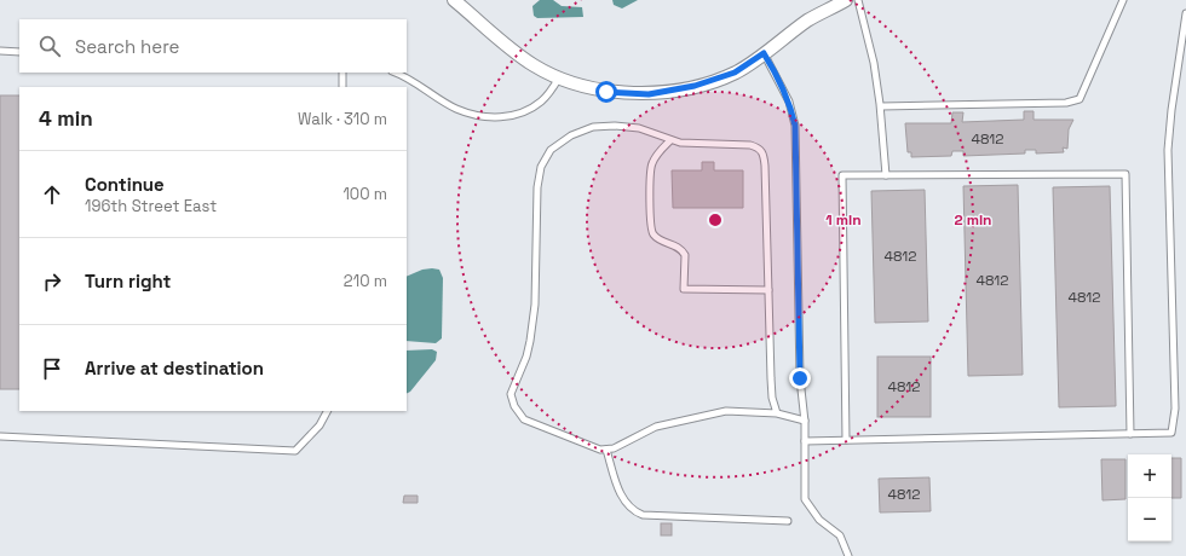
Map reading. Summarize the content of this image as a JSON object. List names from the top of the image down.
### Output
{
  "house_numbers": [
    "4812",
    "4812",
    "4812",
    "4812",
    "4812",
    "4812"
  ],
  "page": {
    "search": "Search here",
    "heading": ["4 min", "Walk · 310 m"],
    "list": [
      ["Continue", "196th Street East", "100 m"],
      ["Turn right", "210 m"],
      "Arrive at destination"
    ],
    "map_buttons": ["+", "−"]
  },
  "rings": ["1 min", "2 min"]
}
